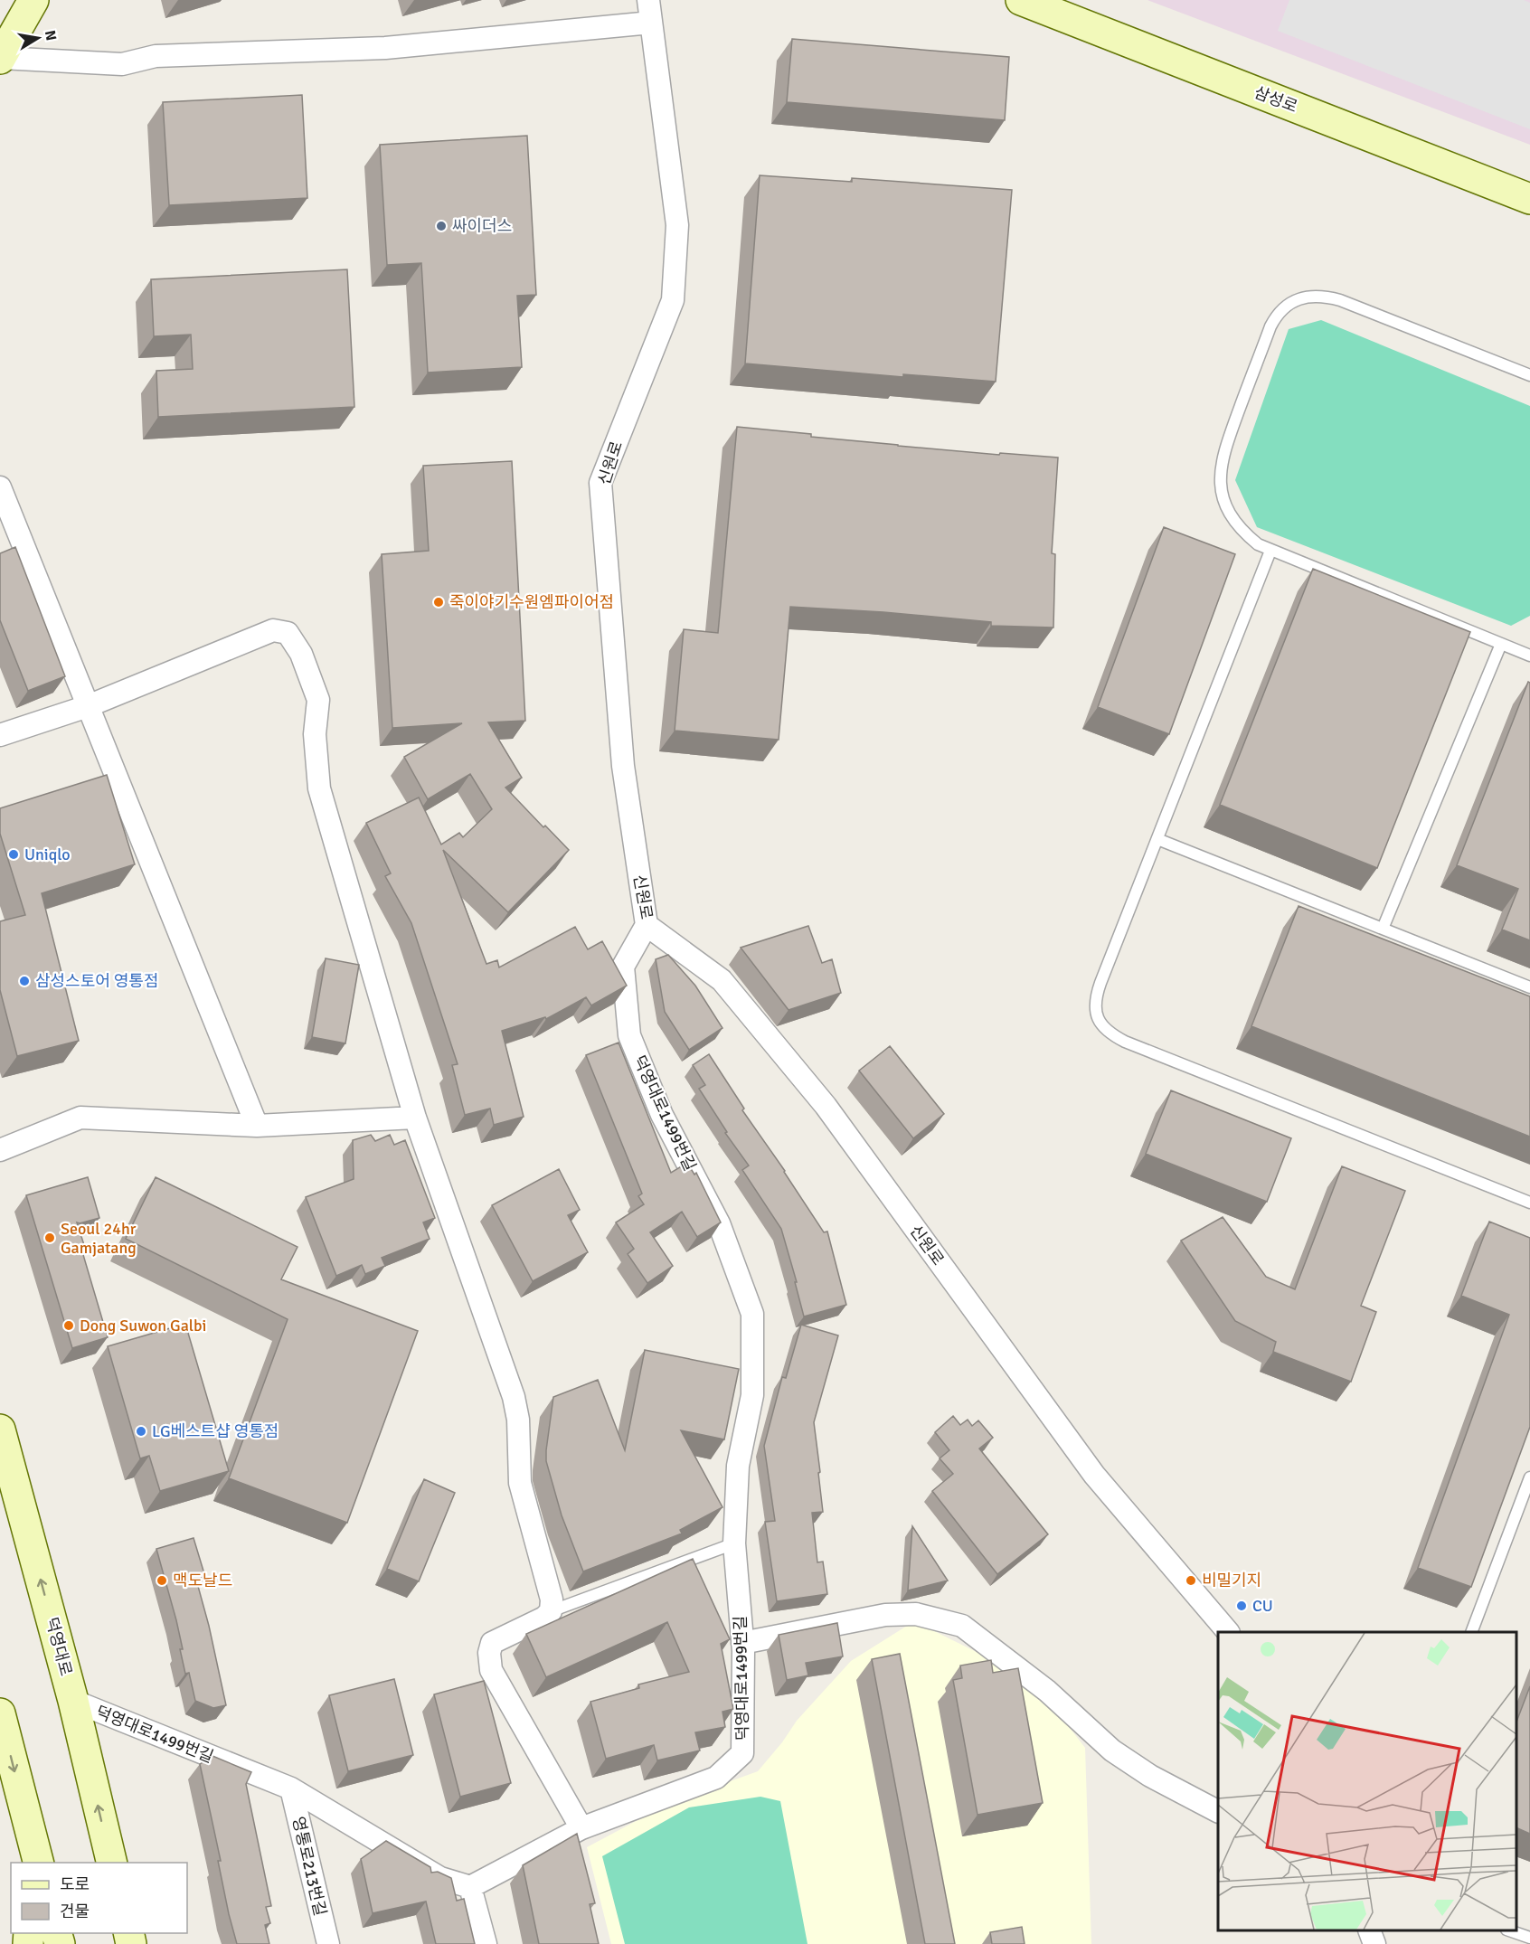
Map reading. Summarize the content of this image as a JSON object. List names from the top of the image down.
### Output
{
  "streets": {
    "street": [
      "삼성로",
      "신원로",
      "덕영대로1499번길",
      "덕영대로",
      "영통로213번길"
    ]
  },
  "crossings": [
    ["신원로", "덕영대로1499번길"],
    ["덕영대로1499번길", "덕영대로"],
    ["덕영대로1499번길", "영통로213번길"]
  ],
  "places": [
    "싸이더스",
    "죽이야기수원엠파이어점",
    "Uniqlo",
    "삼성스토어 영통점",
    "Seoul 24hr Gamjatang",
    "Dong Suwon Galbi",
    "LG베스트샵 영통점",
    "맥도날드",
    "비밀기지",
    "CU"
  ],
  "legend": ["도로", "건물"],
  "north": "right"
}
